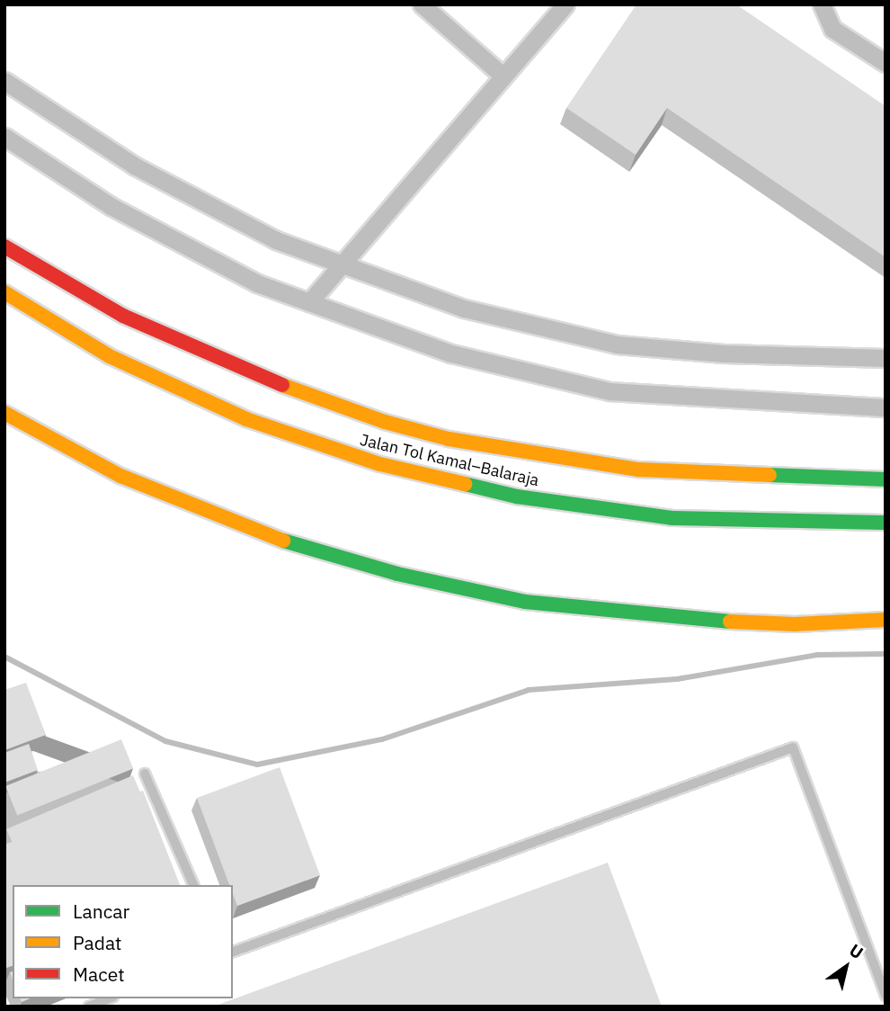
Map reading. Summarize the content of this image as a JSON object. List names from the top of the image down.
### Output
{
  "streets": {
    "highway": ["Jalan Tol Kamal–Balaraja"]
  },
  "legend": ["Lancar", "Padat", "Macet"],
  "north": "top right"
}
